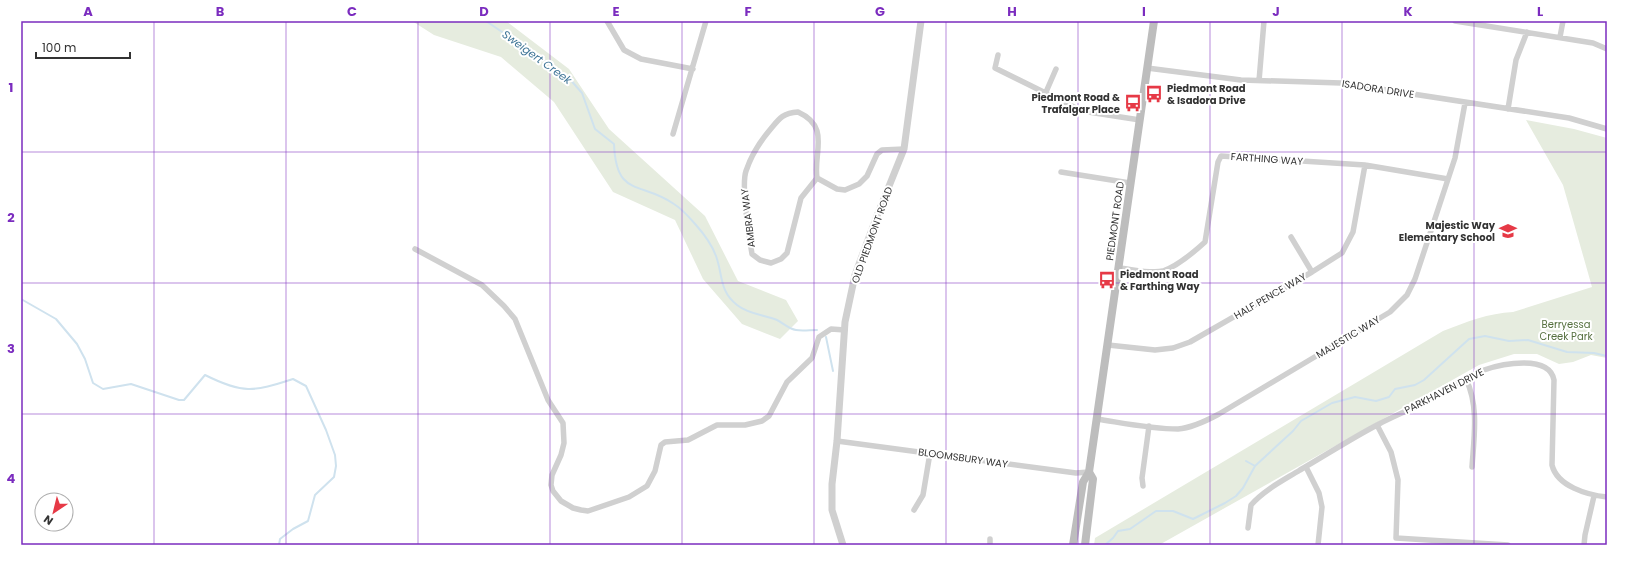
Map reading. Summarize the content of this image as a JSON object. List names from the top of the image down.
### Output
{
  "streets": {
    "main road": ["PIEDMONT ROAD"],
    "street": [
      "ISADORA DRIVE",
      "FARTHING WAY",
      "AMBRA WAY",
      "OLD PIEDMONT ROAD",
      "HALF PENCE WAY",
      "MAJESTIC WAY",
      "PARKHAVEN DRIVE",
      "BLOOMSBURY WAY"
    ]
  },
  "crossings": [
    ["ISADORA DRIVE", "PIEDMONT ROAD"],
    ["ISADORA DRIVE", "MAJESTIC WAY"],
    ["FARTHING WAY", "PIEDMONT ROAD"],
    ["FARTHING WAY", "HALF PENCE WAY"],
    ["FARTHING WAY", "MAJESTIC WAY"],
    ["PIEDMONT ROAD", "HALF PENCE WAY"],
    ["PIEDMONT ROAD", "MAJESTIC WAY"],
    ["PIEDMONT ROAD", "BLOOMSBURY WAY"],
    ["OLD PIEDMONT ROAD", "BLOOMSBURY WAY"]
  ],
  "water": ["Sweigert Creek"],
  "parks": ["Berryessa Creek Park"],
  "places": {
    "bus stop": ["Piedmont Road & Isadora Drive", "Piedmont Road & Trafalgar Place", "Piedmont Road & Farthing Way"],
    "school or university": ["Majestic Way Elementary School"]
  },
  "scale_bar": "100 m",
  "north": "bottom left",
  "grid": {
    "columns": [
      "A",
      "B",
      "C",
      "D",
      "E",
      "F",
      "G",
      "H",
      "I",
      "J",
      "K",
      "L"
    ],
    "rows": [
      "1",
      "2",
      "3",
      "4"
    ]
  }
}
